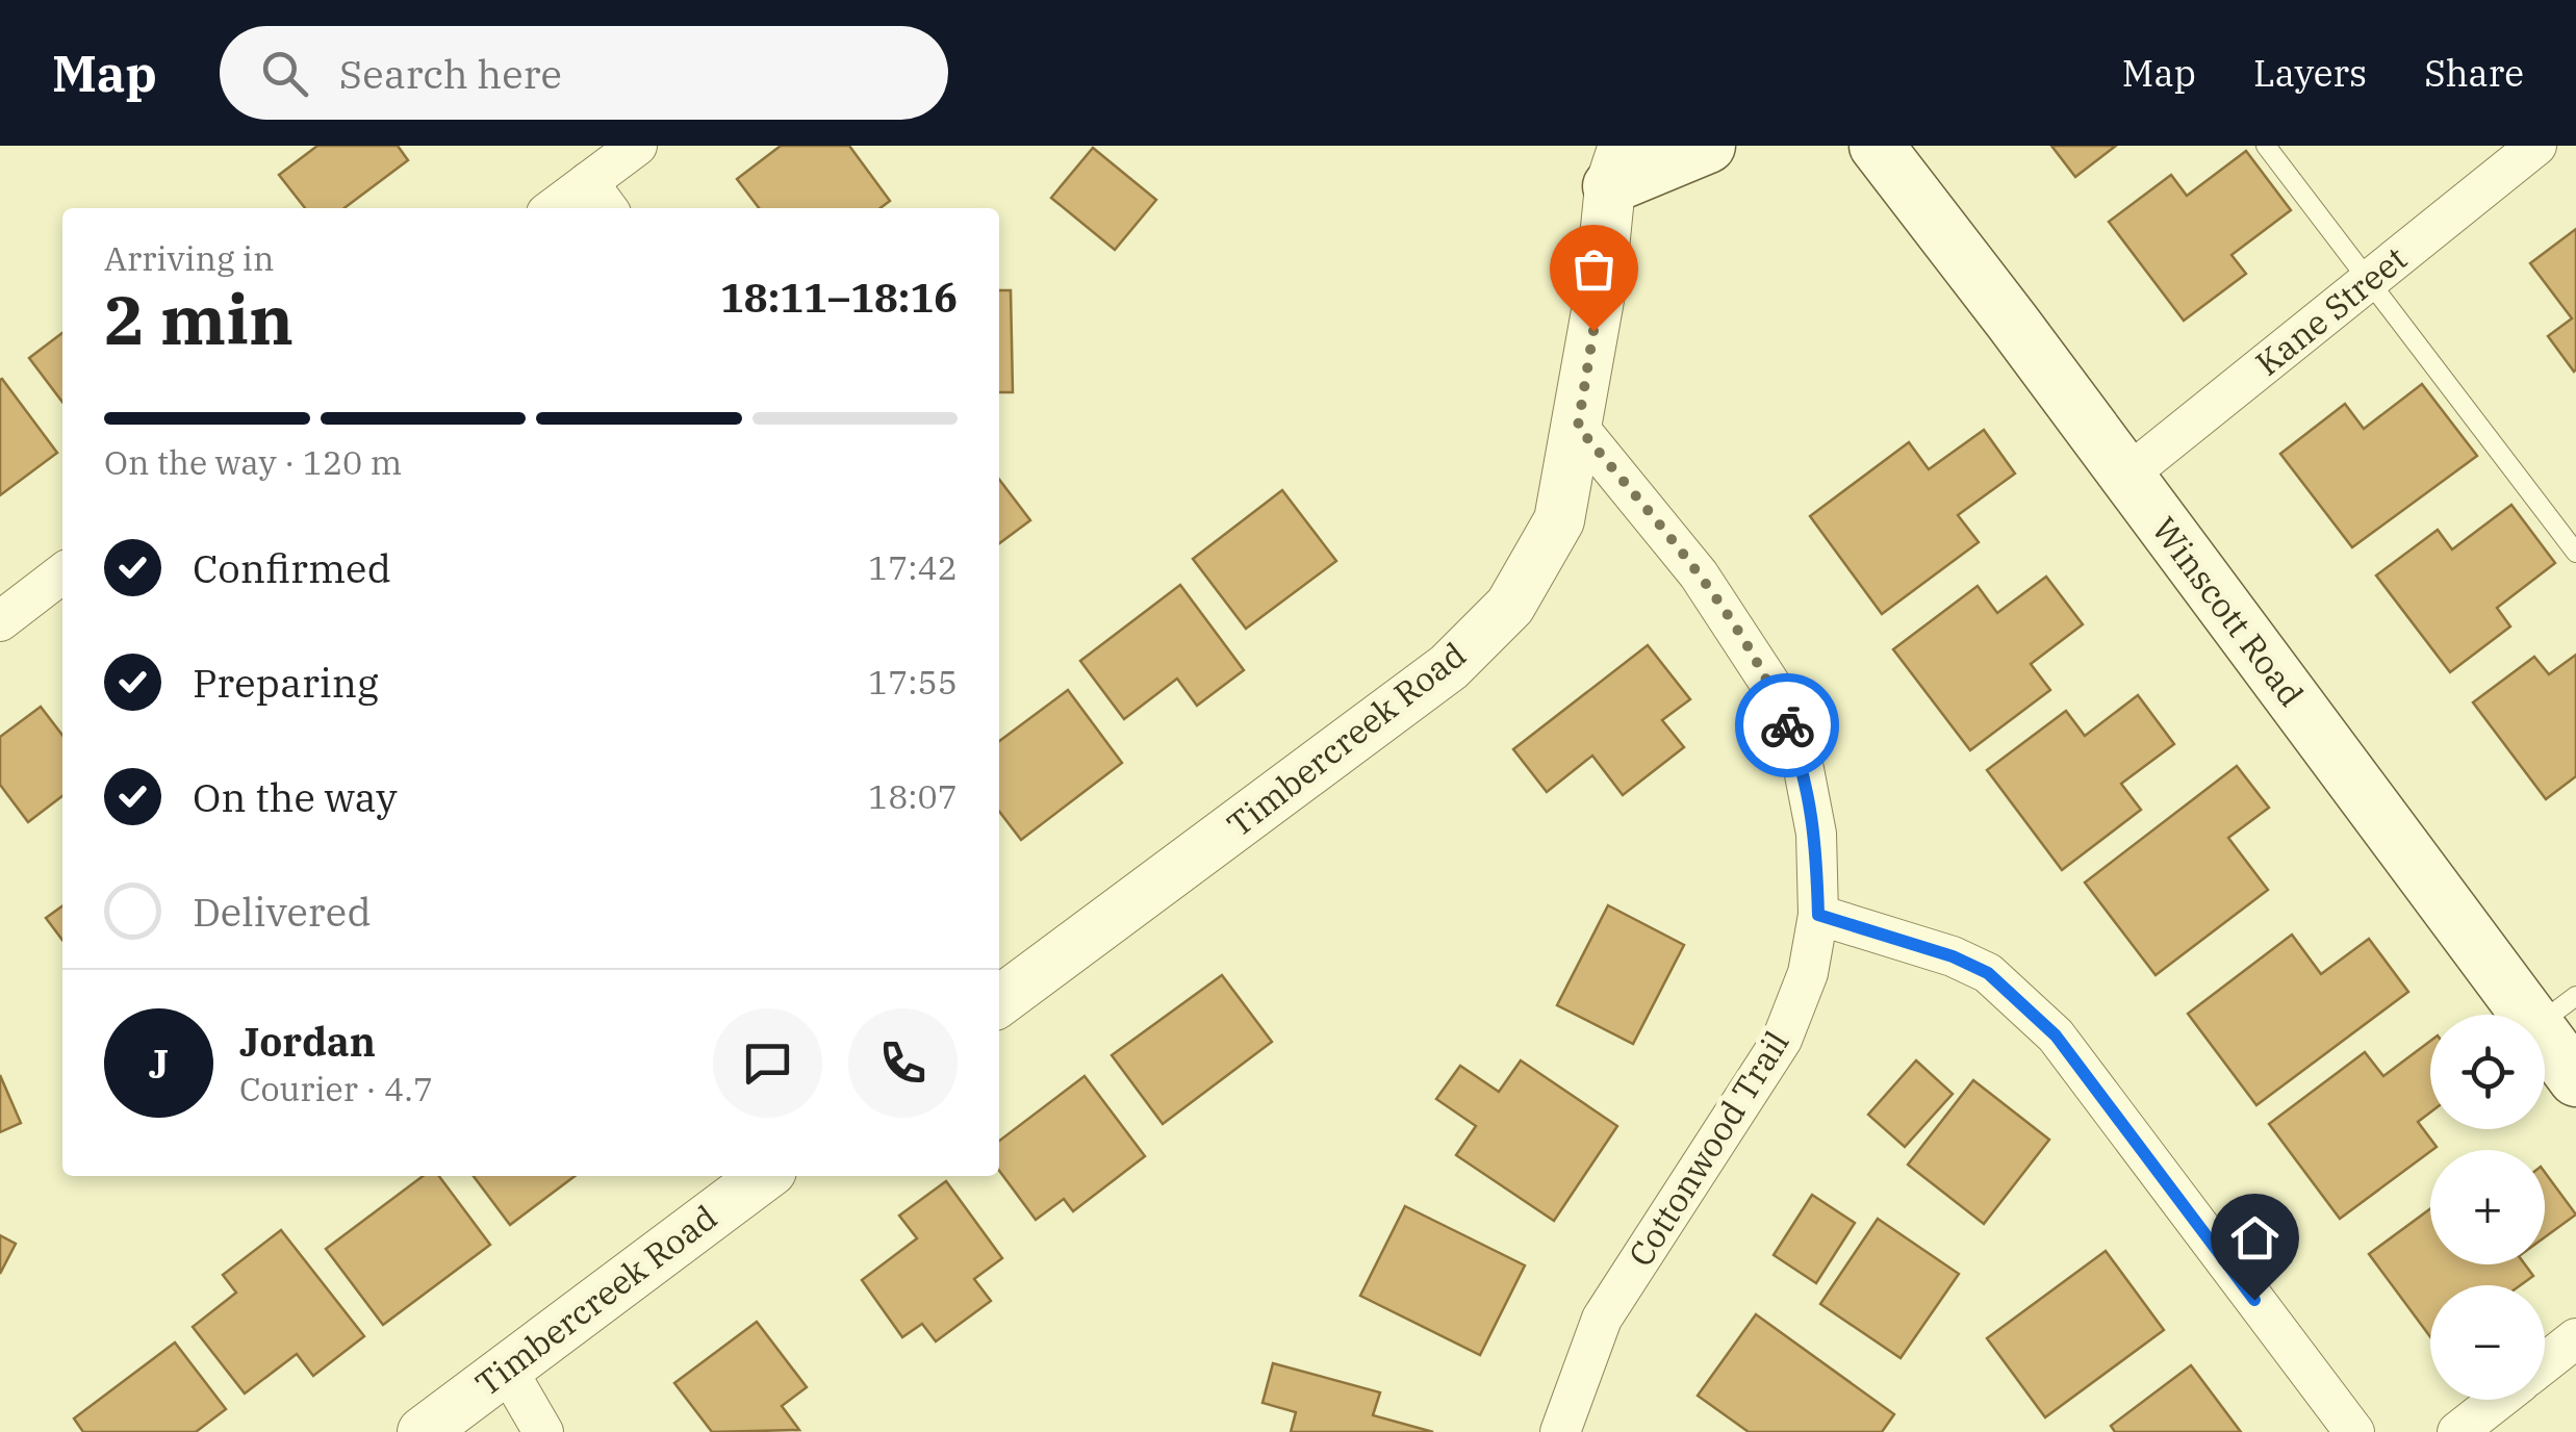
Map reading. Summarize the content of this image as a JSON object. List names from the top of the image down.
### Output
{
  "streets": {
    "main road": ["Winscott Road"],
    "street": ["Kane Street", "Timbercreek Road", "Cottonwood Trail"]
  },
  "crossings": [
    ["Kane Street", "Winscott Road"],
    ["Timbercreek Road", "Cottonwood Trail"]
  ],
  "page": {
    "header": "Map",
    "search": "Search here",
    "nav": ["Map", "Layers", "Share"],
    "heading": ["2 min", "Arriving in", "18:11–18:16"],
    "panel": ["Jordan", "Courier · 4.7"],
    "bar": "On the way · 120 m",
    "list": [
      ["Confirmed", "17:42"],
      ["Preparing", "17:55"],
      ["On the way", "18:07"],
      "Delivered"
    ],
    "round": "J",
    "map_buttons": ["+", "−"]
  }
}
